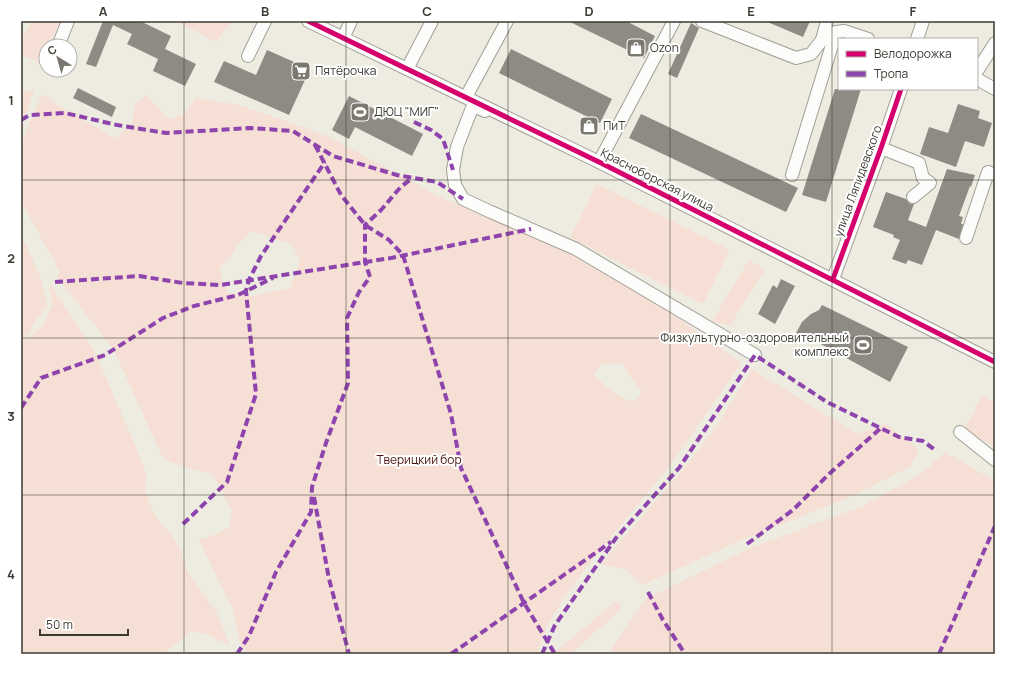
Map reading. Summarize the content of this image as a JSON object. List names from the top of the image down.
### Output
{
  "streets": {
    "street": ["Красноборская улица", "улица Ляпидевского"]
  },
  "crossings": [
    ["Красноборская улица", "улица Ляпидевского"]
  ],
  "parks": ["Тверицкий бор"],
  "places": {
    "shop": ["Ozon", "ПиТ"],
    "supermarket": ["Пятёрочка"],
    "sports": ["ДЮЦ \"МИГ\"", "Физкультурно-оздоровительный комплекс"]
  },
  "legend": ["Велодорожка", "Тропа"],
  "scale_bar": "50 m",
  "north": "top left",
  "grid": {
    "columns": [
      "A",
      "B",
      "C",
      "D",
      "E",
      "F"
    ],
    "rows": [
      "1",
      "2",
      "3",
      "4"
    ]
  }
}
